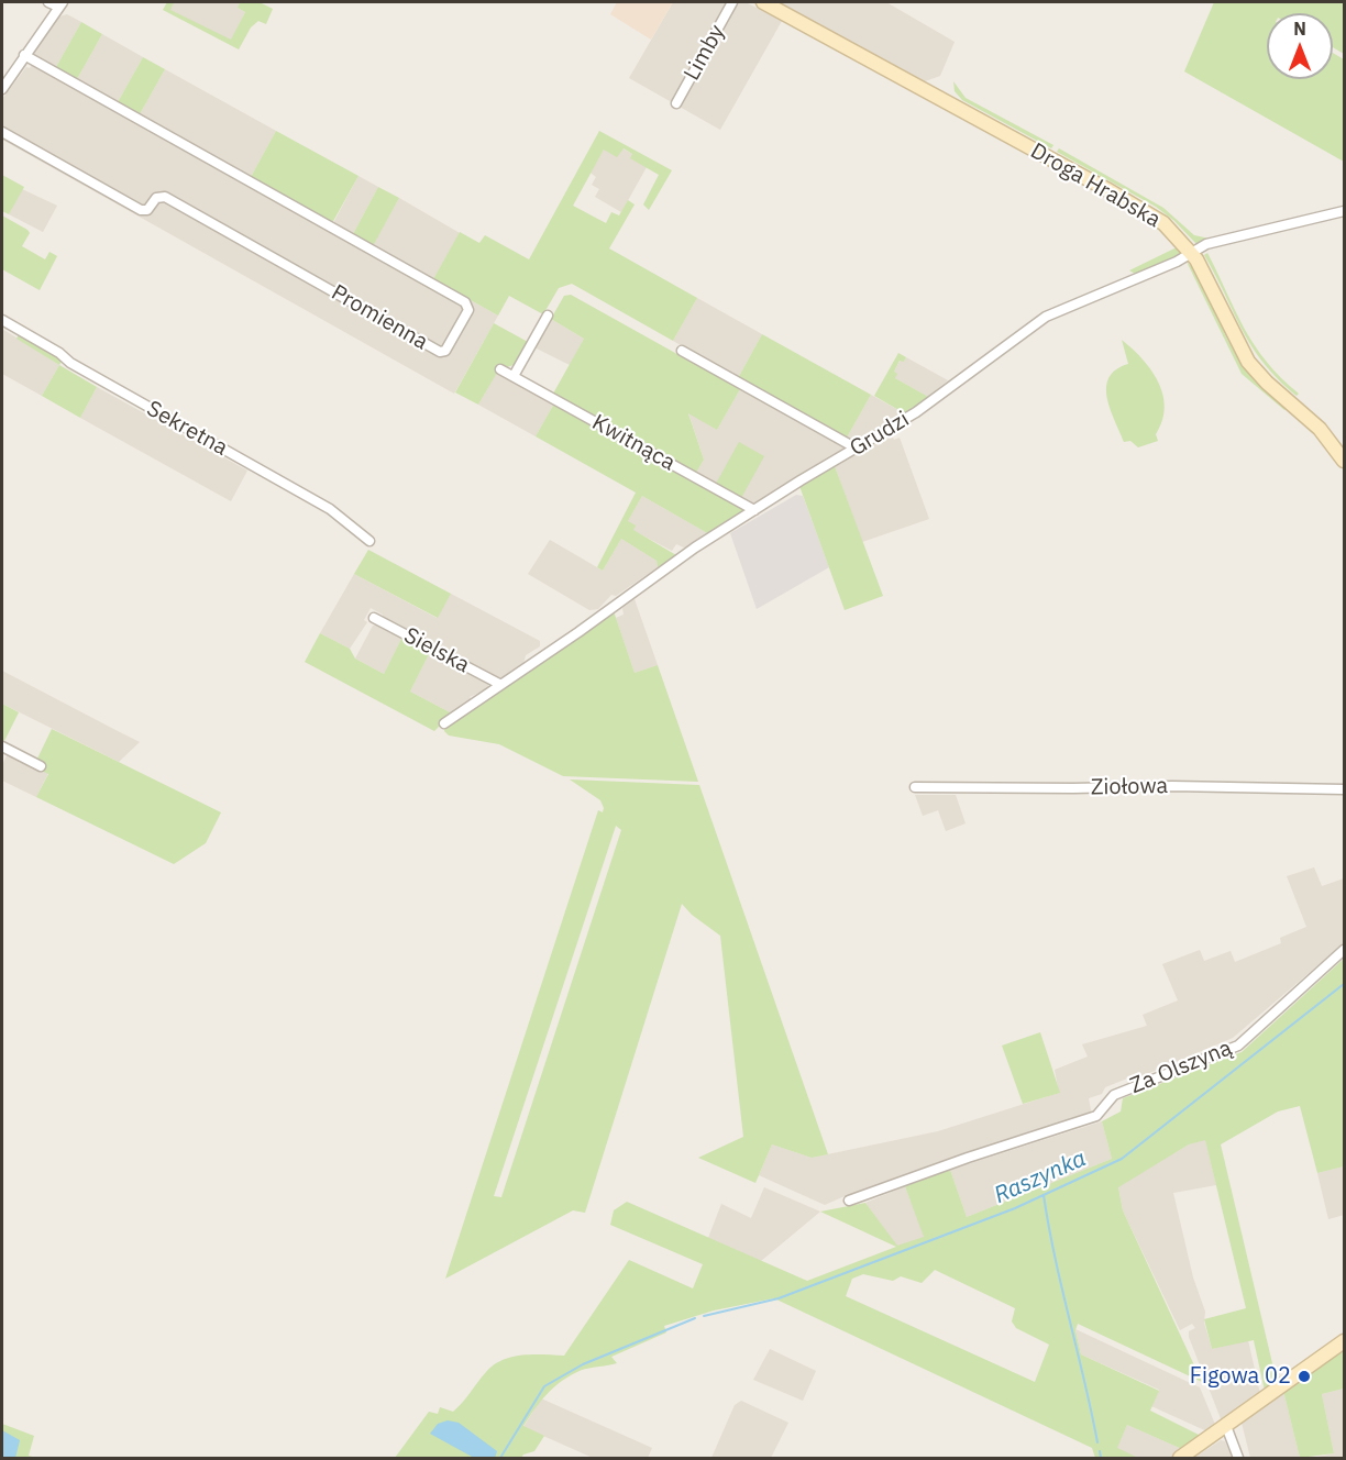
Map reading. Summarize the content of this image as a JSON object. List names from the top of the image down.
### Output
{
  "streets": {
    "street": [
      "Limby",
      "Droga Hrabska",
      "Promienna",
      "Sekretna",
      "Grudzi",
      "Kwitnąca",
      "Sielska",
      "Ziołowa",
      "Za Olszyną"
    ]
  },
  "crossings": [
    ["Droga Hrabska", "Grudzi"],
    ["Grudzi", "Kwitnąca"],
    ["Grudzi", "Sielska"]
  ],
  "water": ["Raszynka"],
  "places": ["Figowa 02"],
  "north": "top"
}
